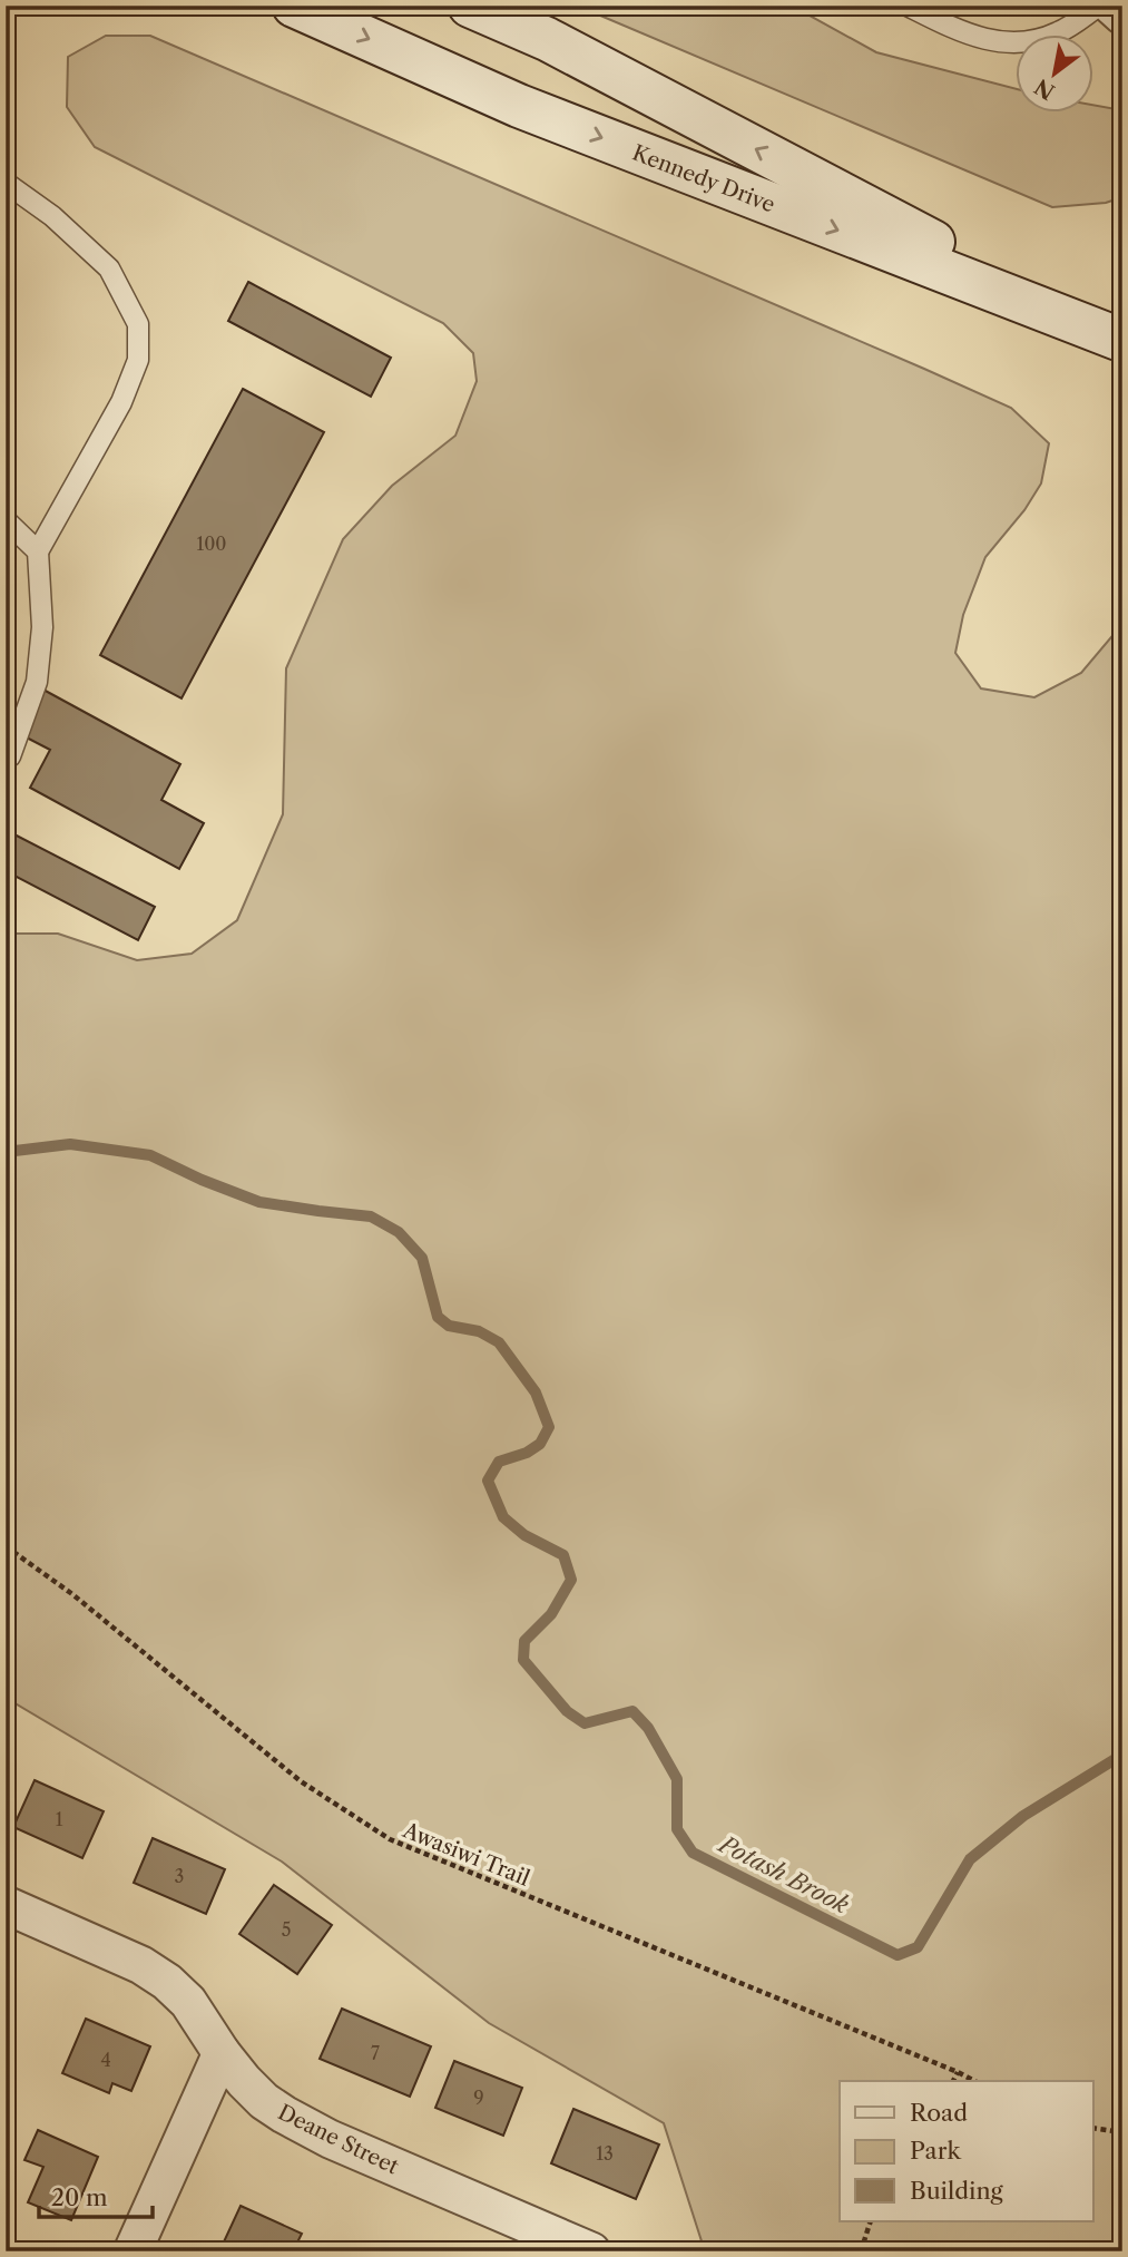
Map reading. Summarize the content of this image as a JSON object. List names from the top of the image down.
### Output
{
  "streets": {
    "main road": ["Kennedy Drive"],
    "street": ["Deane Street"],
    "path": ["Awasiwi Trail"]
  },
  "water": ["Potash Brook"],
  "house_numbers": [
    "100",
    "1",
    "3",
    "5",
    "7",
    "4",
    "9",
    "13"
  ],
  "legend": ["Road", "Park", "Building"],
  "scale_bar": "20 m",
  "north": "bottom left"
}
